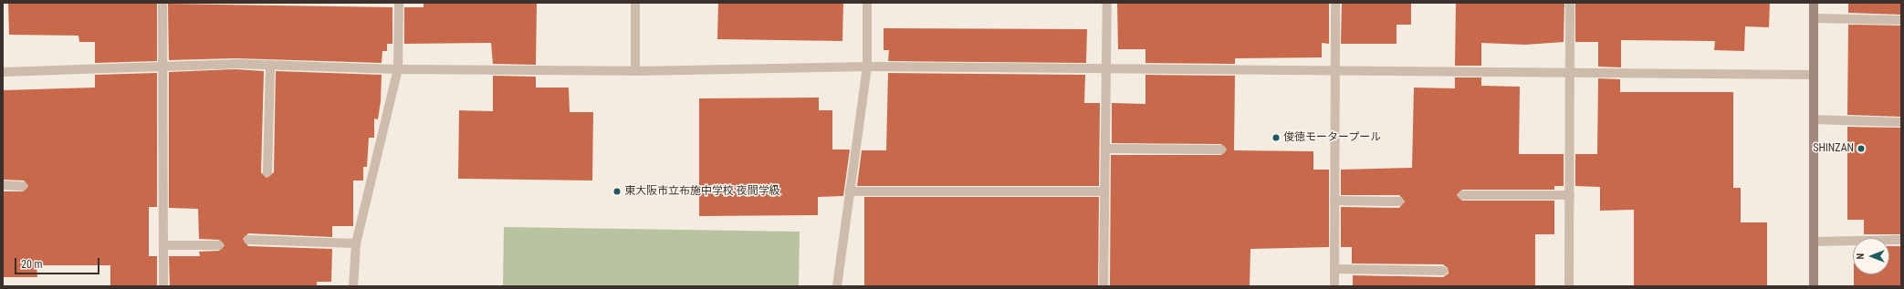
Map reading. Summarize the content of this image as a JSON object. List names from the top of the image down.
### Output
{
  "places": ["俊徳モータープール", "SHINZAN", "東大阪市立布施中学校 夜間学級"],
  "scale_bar": "20 m",
  "north": "left"
}
